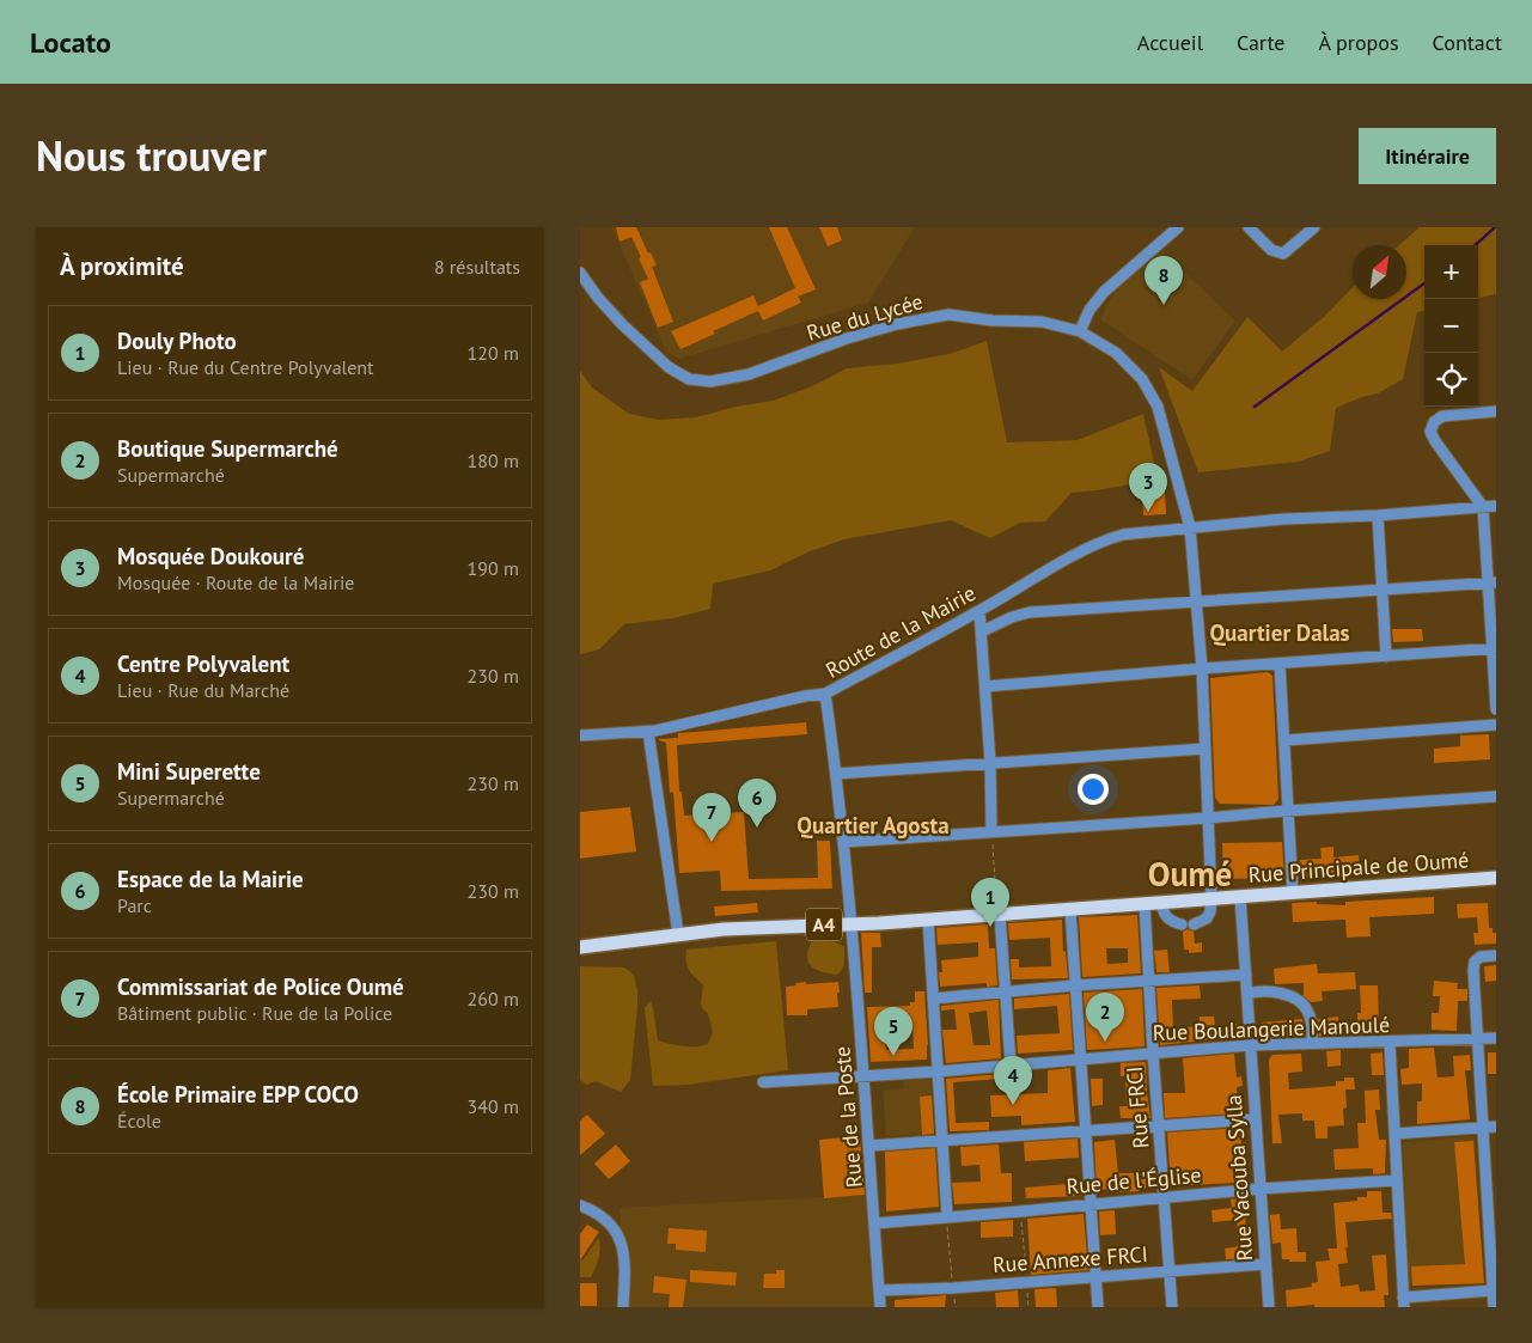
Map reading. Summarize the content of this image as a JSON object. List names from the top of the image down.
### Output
{
  "streets": {
    "main road": ["Rue Principale de Oumé", "A4"],
    "street": [
      "Rue du Lycée",
      "Route de la Mairie",
      "Rue Boulangerie Manoulé",
      "Rue FRCI",
      "Rue de la Poste",
      "Rue Yacouba Sylla",
      "Rue de l'Église",
      "Rue Annexe FRCI"
    ]
  },
  "crossings": [
    ["Rue du Lycée", "Route de la Mairie"],
    ["Rue du Lycée", "Rue Principale de Oumé"],
    ["Route de la Mairie", "Rue de la Poste"],
    ["Rue Principale de Oumé", "Rue FRCI"],
    ["Rue Principale de Oumé", "Rue de la Poste"],
    ["Rue Principale de Oumé", "Rue Yacouba Sylla"],
    ["Rue Boulangerie Manoulé", "Rue FRCI"],
    ["Rue Boulangerie Manoulé", "Rue de la Poste"],
    ["Rue Boulangerie Manoulé", "Rue Yacouba Sylla"],
    ["Rue FRCI", "Rue de l'Église"],
    ["Rue FRCI", "Rue Annexe FRCI"],
    ["Rue de la Poste", "Rue de l'Église"],
    ["Rue de la Poste", "Rue Annexe FRCI"],
    ["Rue Yacouba Sylla", "Rue de l'Église"],
    ["Rue Yacouba Sylla", "Rue Annexe FRCI"]
  ],
  "districts": ["Quartier Dalas", "Quartier Agosta", "Oumé"],
  "north": "top right",
  "page": {
    "header": "Locato",
    "nav": [
      "Accueil",
      "Carte",
      "À propos",
      "Contact"
    ],
    "title": "Nous trouver",
    "buttons": "Itinéraire",
    "heading": ["À proximité", "8 résultats"],
    "map_buttons": ["+", "−"],
    "pins": [
      "8",
      "3",
      "6",
      "7",
      "1",
      "2",
      "5",
      "4"
    ],
    "list": [
      {
        "mark": "1",
        "name": "Douly Photo",
        "note": "Lieu · Rue du Centre Polyvalent",
        "value": "120 m"
      },
      {
        "mark": "2",
        "name": "Boutique Supermarché",
        "note": "Supermarché",
        "value": "180 m"
      },
      {
        "mark": "3",
        "name": "Mosquée Doukouré",
        "note": "Mosquée · Route de la Mairie",
        "value": "190 m"
      },
      {
        "mark": "4",
        "name": "Centre Polyvalent",
        "note": "Lieu · Rue du Marché",
        "value": "230 m"
      },
      {
        "mark": "5",
        "name": "Mini Superette",
        "note": "Supermarché",
        "value": "230 m"
      },
      {
        "mark": "6",
        "name": "Espace de la Mairie",
        "note": "Parc",
        "value": "230 m"
      },
      {
        "mark": "7",
        "name": "Commissariat de Police Oumé",
        "note": "Bâtiment public · Rue de la Police",
        "value": "260 m"
      },
      {
        "mark": "8",
        "name": "École Primaire EPP COCO",
        "note": "École",
        "value": "340 m"
      }
    ]
  }
}
